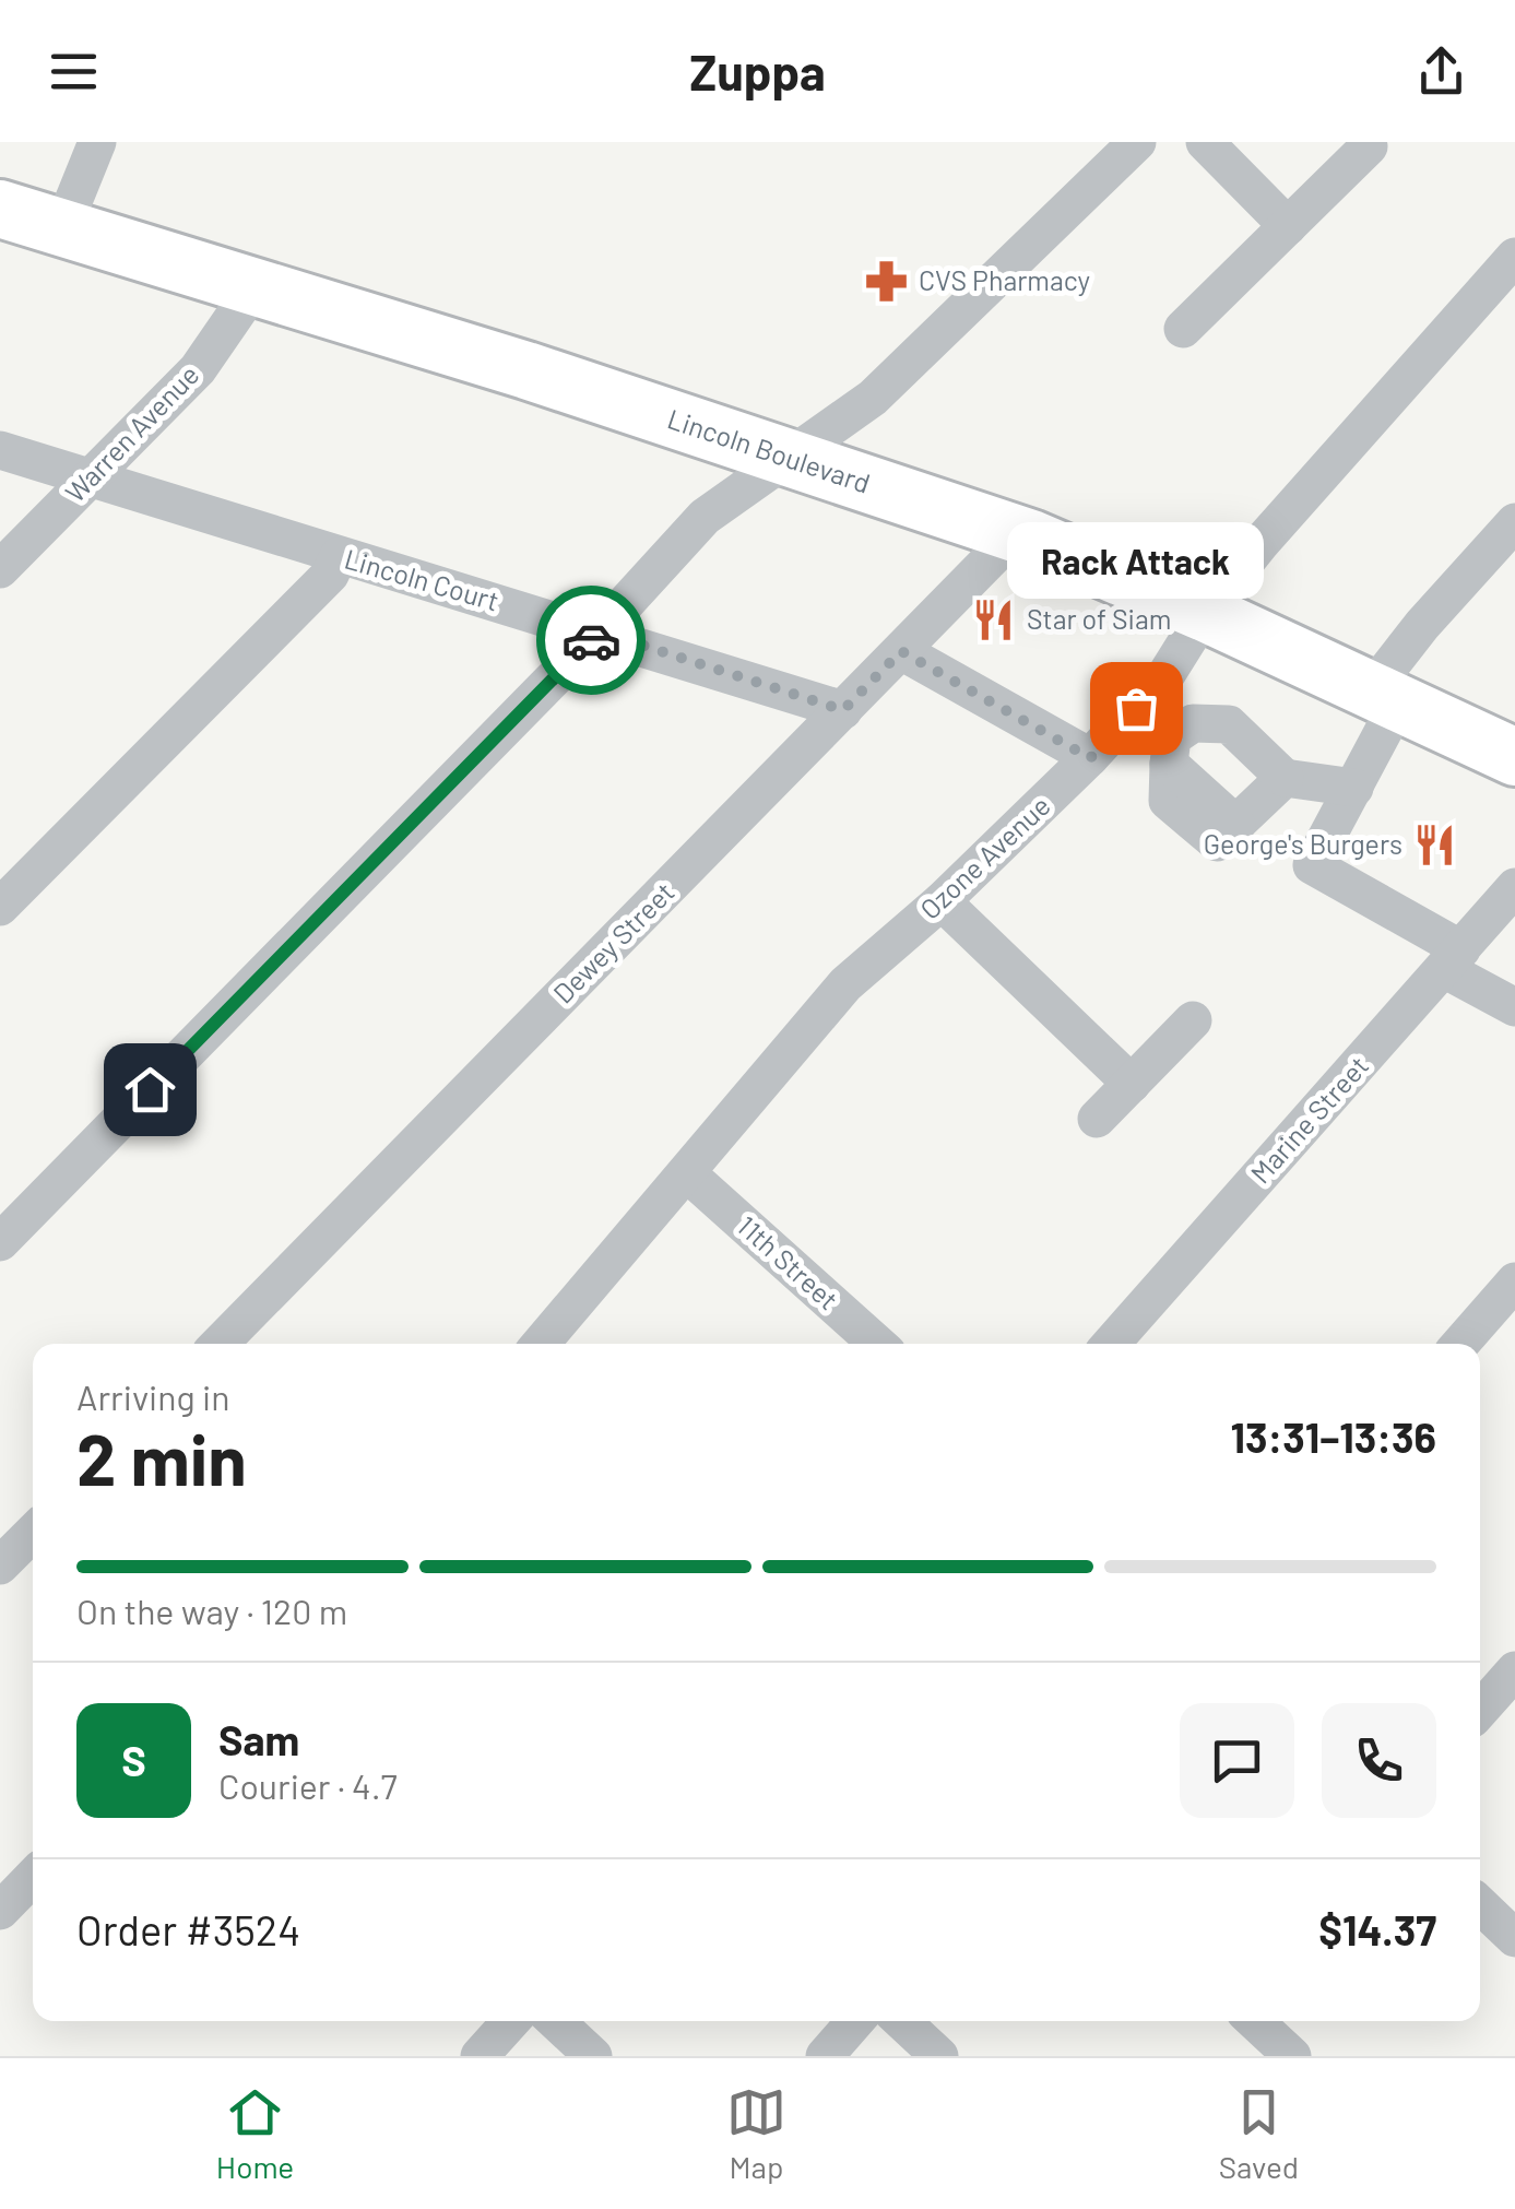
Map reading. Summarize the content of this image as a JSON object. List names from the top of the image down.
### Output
{
  "streets": {
    "highway": ["Lincoln Boulevard"],
    "street": [
      "Warren Avenue",
      "Lincoln Court",
      "Ozone Avenue",
      "Dewey Street",
      "Marine Street",
      "11th Street"
    ]
  },
  "crossings": [
    ["Warren Avenue", "Lincoln Boulevard"],
    ["Warren Avenue", "Lincoln Court"],
    ["Lincoln Boulevard", "Ozone Avenue"],
    ["Lincoln Boulevard", "Dewey Street"],
    ["Lincoln Court", "Dewey Street"],
    ["Ozone Avenue", "11th Street"]
  ],
  "places": {
    "pharmacy": ["CVS Pharmacy"],
    "restaurant": ["Star of Siam", "George's Burgers"],
    "other": ["Rack Attack"]
  },
  "page": {
    "header": "Zuppa",
    "bubble": "Rack Attack",
    "heading": ["2 min", "Arriving in", "13:31–13:36"],
    "panel": [
      "Sam",
      "Courier · 4.7",
      "Order #3524",
      "$14.37"
    ],
    "bar": "On the way · 120 m",
    "round": "S",
    "tabs": ["Home", "Map", "Saved"]
  }
}
